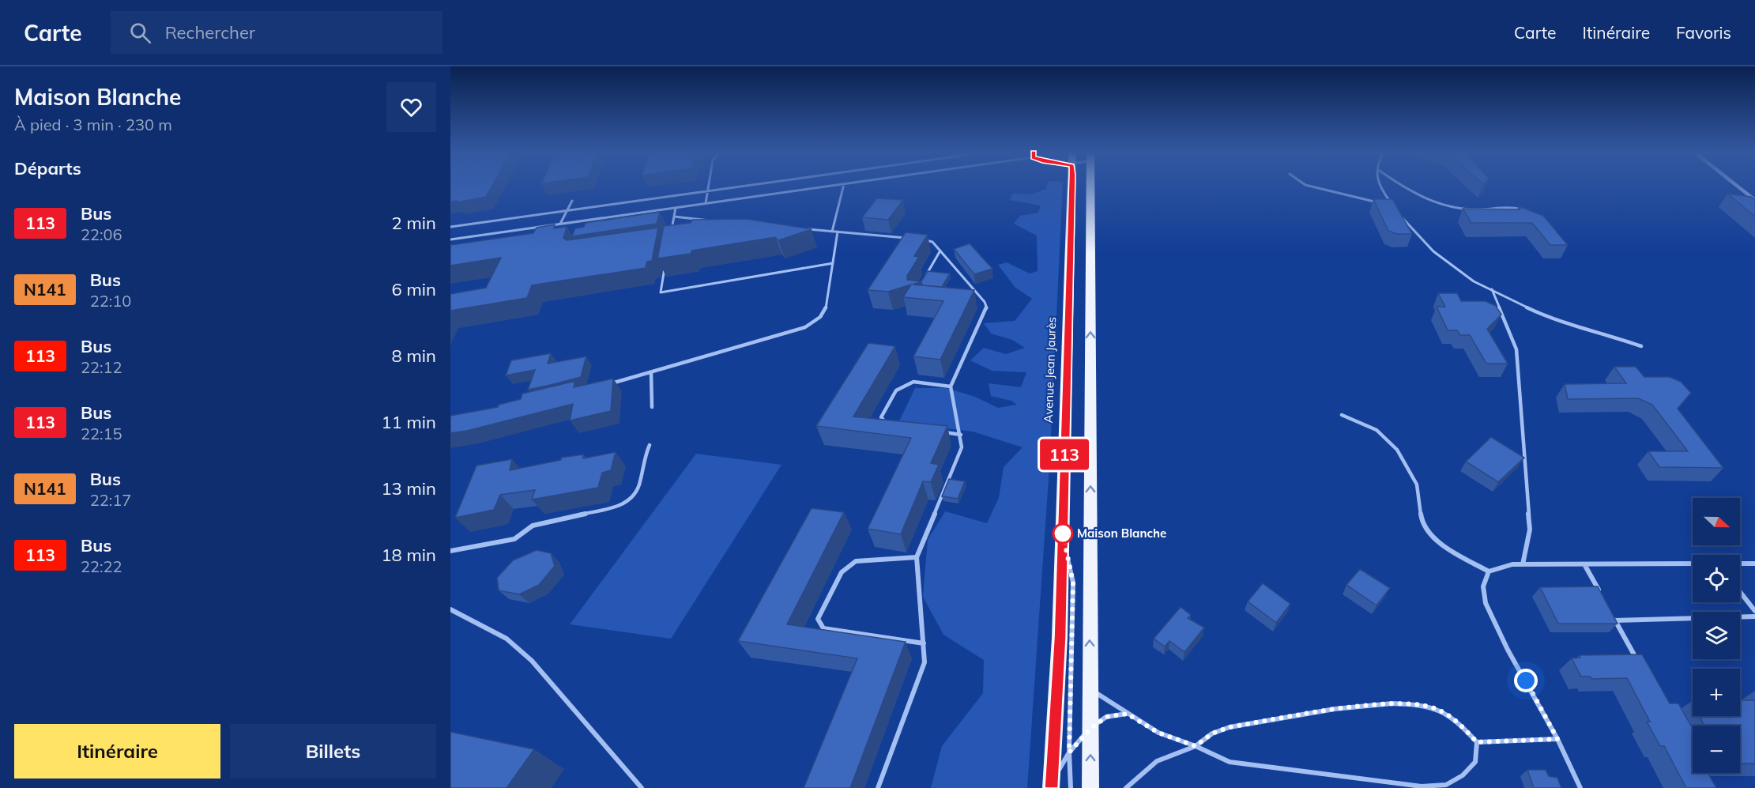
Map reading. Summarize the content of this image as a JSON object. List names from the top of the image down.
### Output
{
  "streets": {
    "main road": ["Avenue Jean Jaurès"]
  },
  "places": ["Maison Blanche"],
  "lines": ["bus line 113"],
  "north": "right",
  "page": {
    "header": "Carte",
    "search": "Rechercher",
    "nav": ["Carte", "Itinéraire", "Favoris"],
    "heading": [
      ["Maison Blanche", "À pied · 3 min · 230 m"],
      "Départs"
    ],
    "on_map": "113",
    "list": [
      {
        "mark": "113",
        "name": "Bus",
        "note": "22:06",
        "value": "2 min"
      },
      {
        "mark": "N141",
        "name": "Bus",
        "note": "22:10",
        "value": "6 min"
      },
      {
        "mark": "113",
        "name": "Bus",
        "note": "22:12",
        "value": "8 min"
      },
      {
        "mark": "113",
        "name": "Bus",
        "note": "22:15",
        "value": "11 min"
      },
      {
        "mark": "N141",
        "name": "Bus",
        "note": "22:17",
        "value": "13 min"
      },
      {
        "mark": "113",
        "name": "Bus",
        "note": "22:22",
        "value": "18 min"
      }
    ],
    "map_buttons": ["+", "−"],
    "buttons": ["Itinéraire", "Billets"]
  }
}
